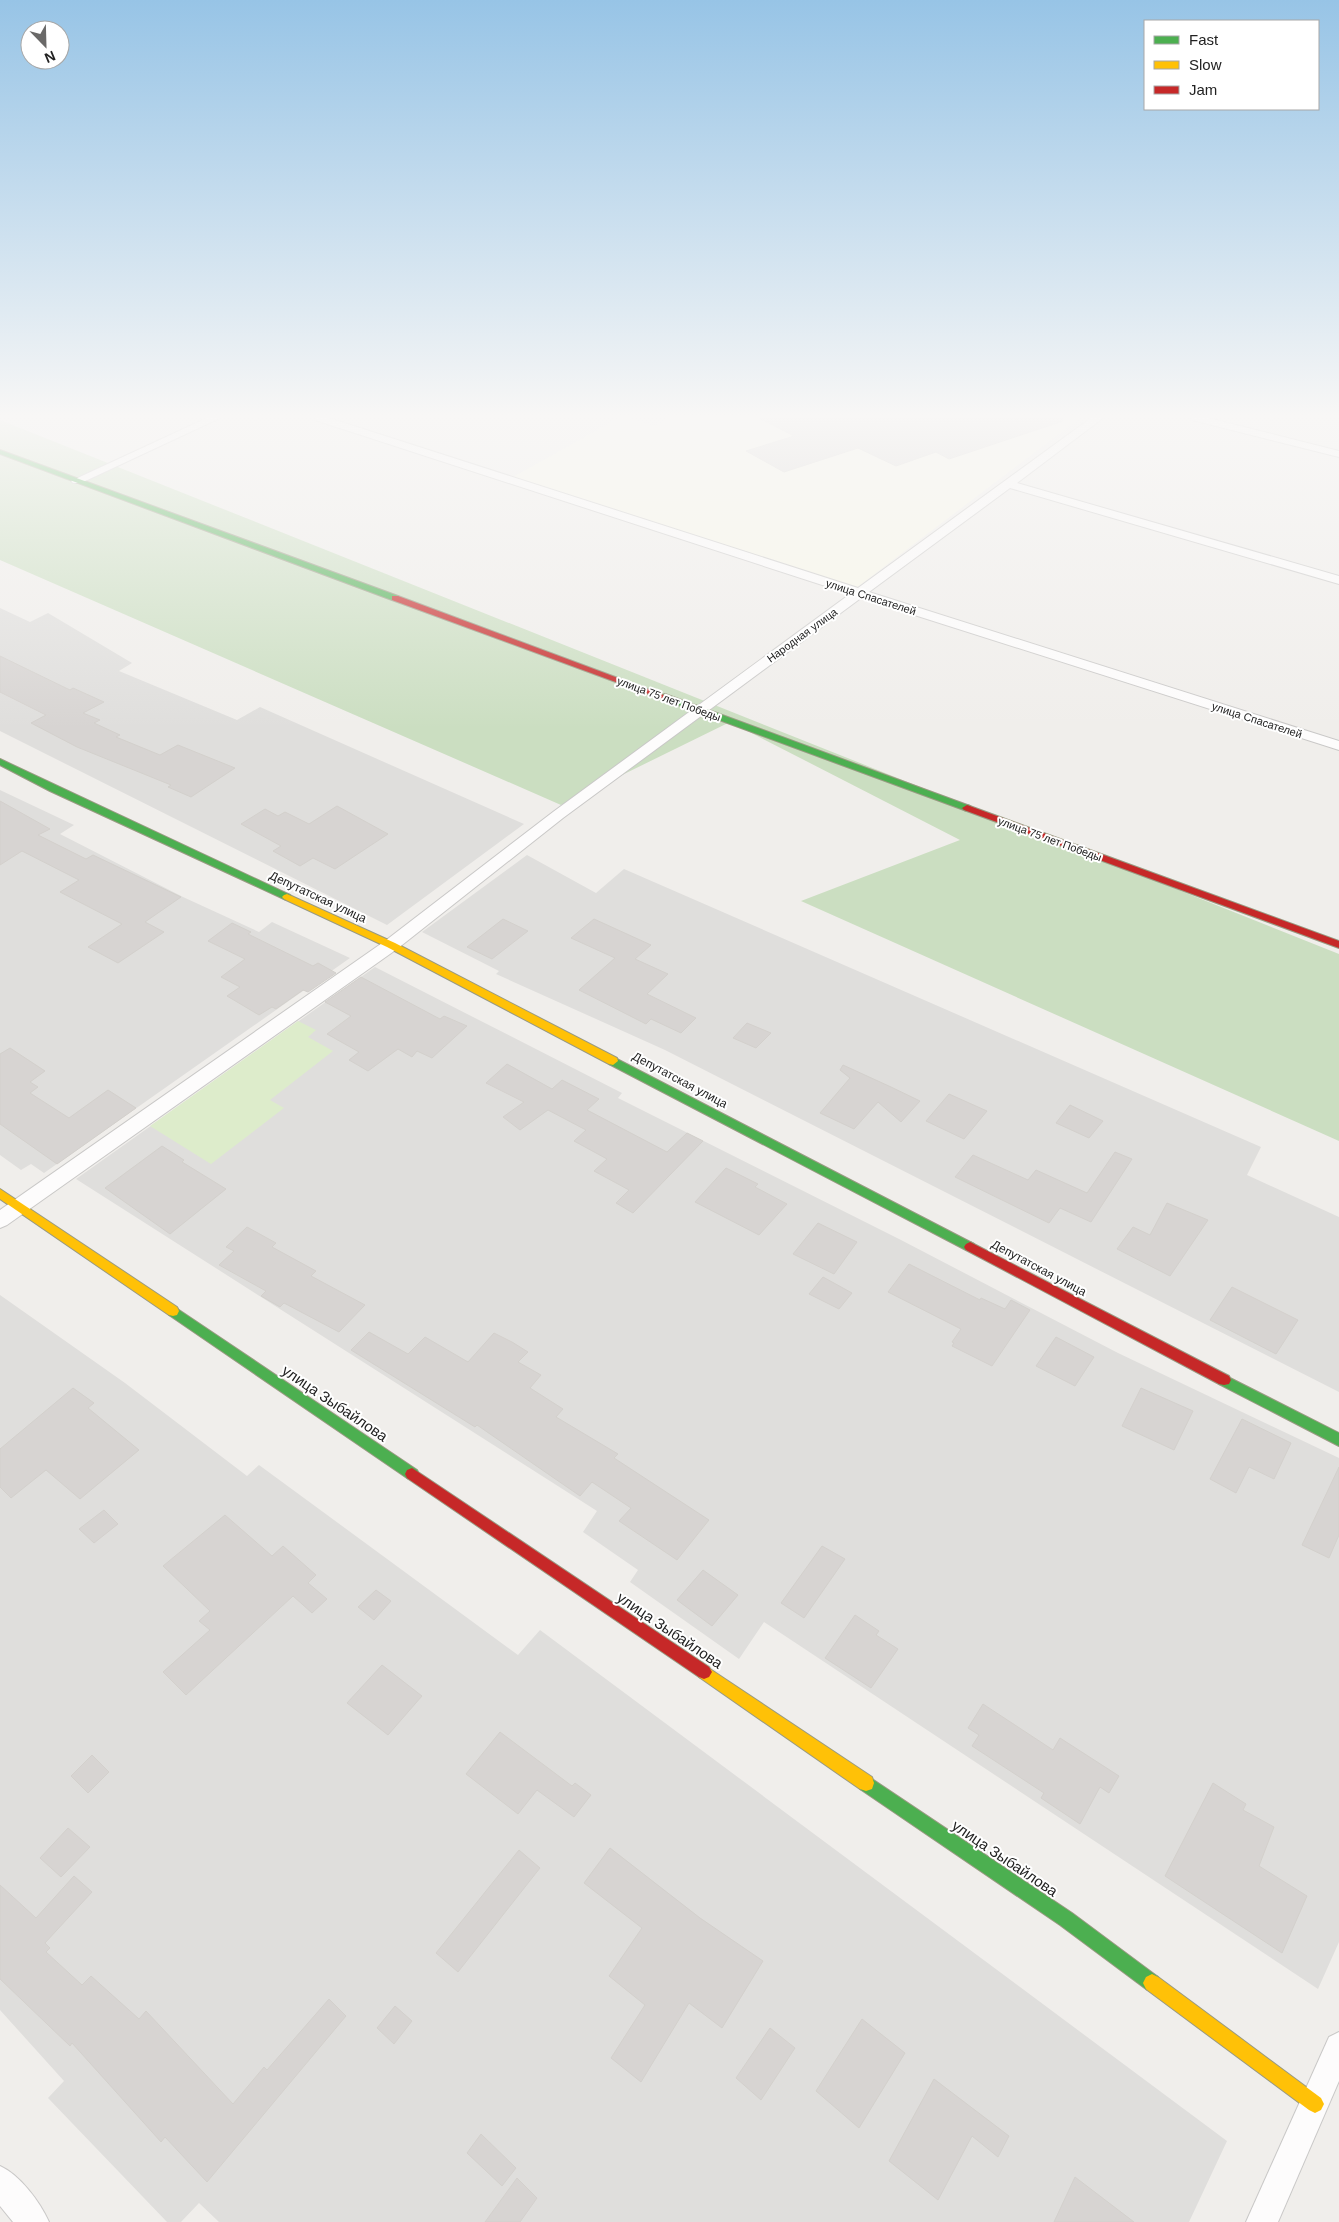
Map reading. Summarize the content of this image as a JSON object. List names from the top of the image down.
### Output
{
  "streets": {
    "street": [
      "улица Спасателей",
      "Народная улица",
      "улица 75 лет Победы",
      "Депутатская улица",
      "улица Зыбайлова"
    ]
  },
  "crossings": [
    ["улица Спасателей", "Народная улица"],
    ["Народная улица", "улица 75 лет Победы"],
    ["Народная улица", "Депутатская улица"],
    ["Народная улица", "улица Зыбайлова"]
  ],
  "legend": ["Fast", "Slow", "Jam"],
  "north": "bottom right"
}
